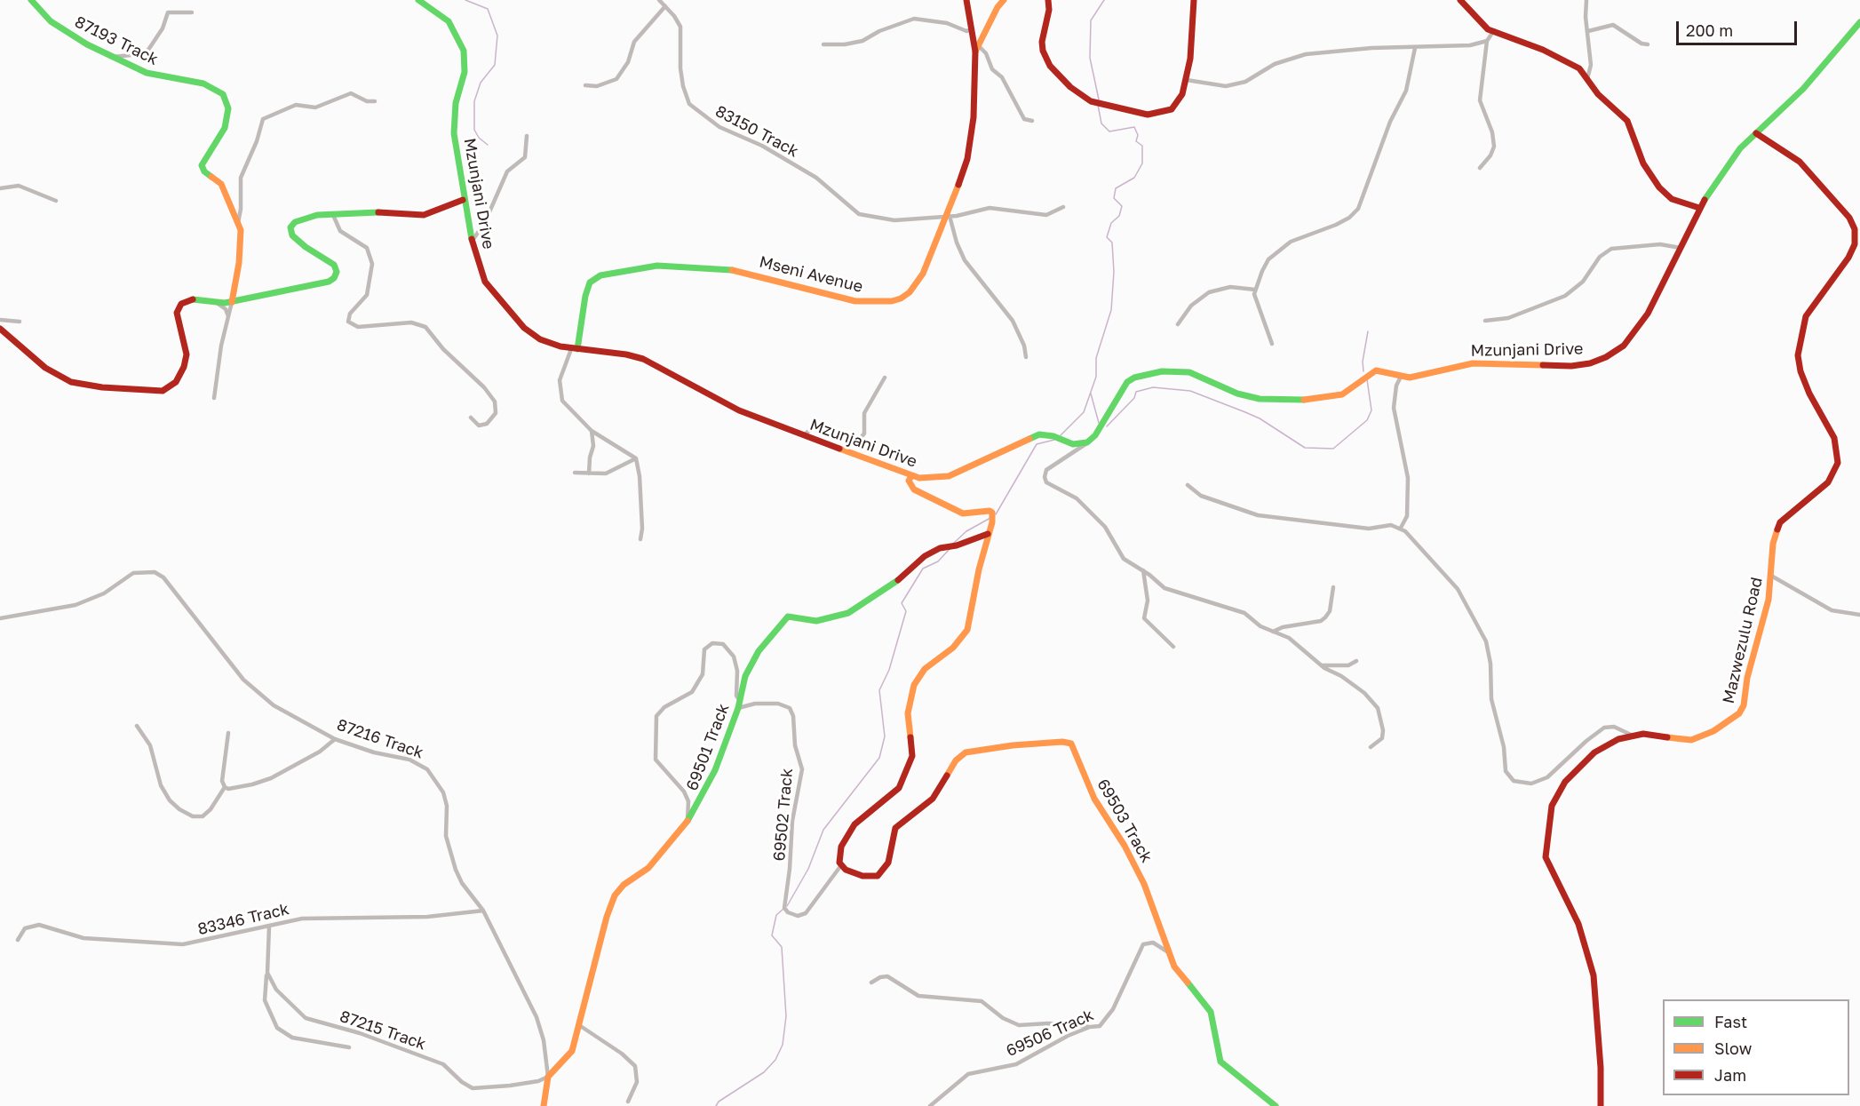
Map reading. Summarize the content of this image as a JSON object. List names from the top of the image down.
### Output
{
  "streets": {
    "street": [
      "87193 Track",
      "83150 Track",
      "Mzunjani Drive",
      "Mseni Avenue",
      "Mazwezulu Road",
      "87216 Track",
      "69501 Track",
      "69502 Track",
      "69503 Track",
      "83346 Track",
      "87215 Track",
      "69506 Track"
    ]
  },
  "crossings": [
    ["83150 Track", "Mseni Avenue"],
    ["Mzunjani Drive", "Mseni Avenue"],
    ["Mzunjani Drive", "Mazwezulu Road"],
    ["87216 Track", "69501 Track"],
    ["87216 Track", "83346 Track"],
    ["87216 Track", "87215 Track"],
    ["69501 Track", "69502 Track"],
    ["69501 Track", "87215 Track"],
    ["69502 Track", "69503 Track"],
    ["69503 Track", "69506 Track"]
  ],
  "legend": ["Fast", "Slow", "Jam"],
  "scale_bar": "200 m"
}
